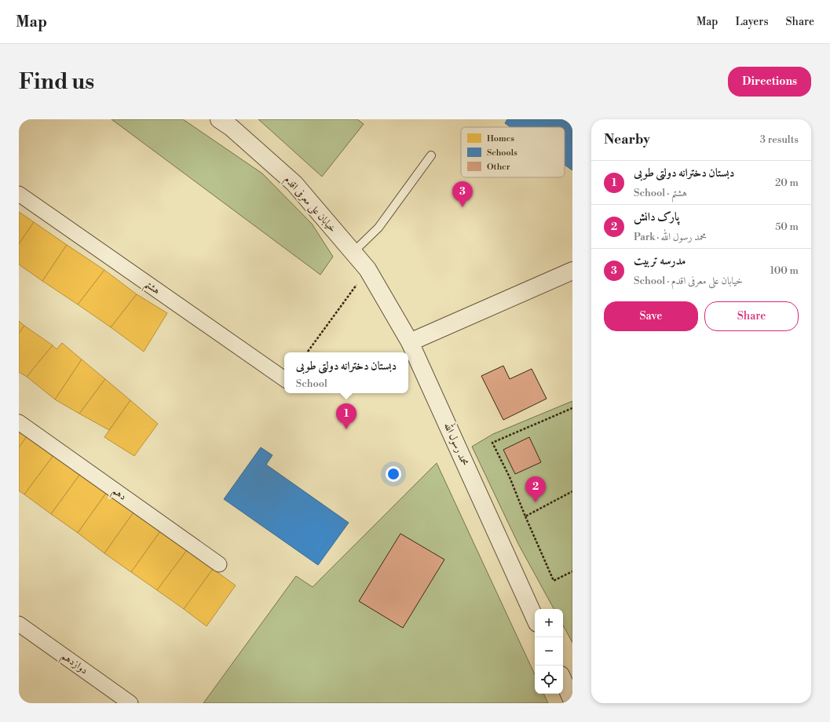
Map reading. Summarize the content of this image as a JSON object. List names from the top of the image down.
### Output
{
  "streets": {
    "street": [
      "خیابان علی معرفی اقدم",
      "هشتم",
      "محمد رسول الله",
      "دهم",
      "دوازدهم"
    ]
  },
  "crossings": [
    ["خیابان علی معرفی اقدم", "محمد رسول الله"]
  ],
  "legend": ["Homes", "Schools", "Other"],
  "page": {
    "header": "Map",
    "nav": ["Map", "Layers", "Share"],
    "buttons": [
      "Directions",
      ["Save", "Share"]
    ],
    "title": "Find us",
    "heading": ["Nearby", "3 results"],
    "list": [
      {
        "mark": "1",
        "name": "دبستان دخترانه دولتی طوبی",
        "note": "School · هشتم",
        "value": "20 m"
      },
      {
        "mark": "2",
        "name": "پارک دانش",
        "note": "Park · محمد رسول الله",
        "value": "50 m"
      },
      {
        "mark": "3",
        "name": "مدرسه تربیت",
        "note": "School · خیابان علی معرفی اقدم",
        "value": "100 m"
      }
    ],
    "pins": ["3", "1", "2"],
    "popup": ["دبستان دخترانه دولتی طوبی", "School"],
    "map_buttons": ["+", "−"]
  }
}
